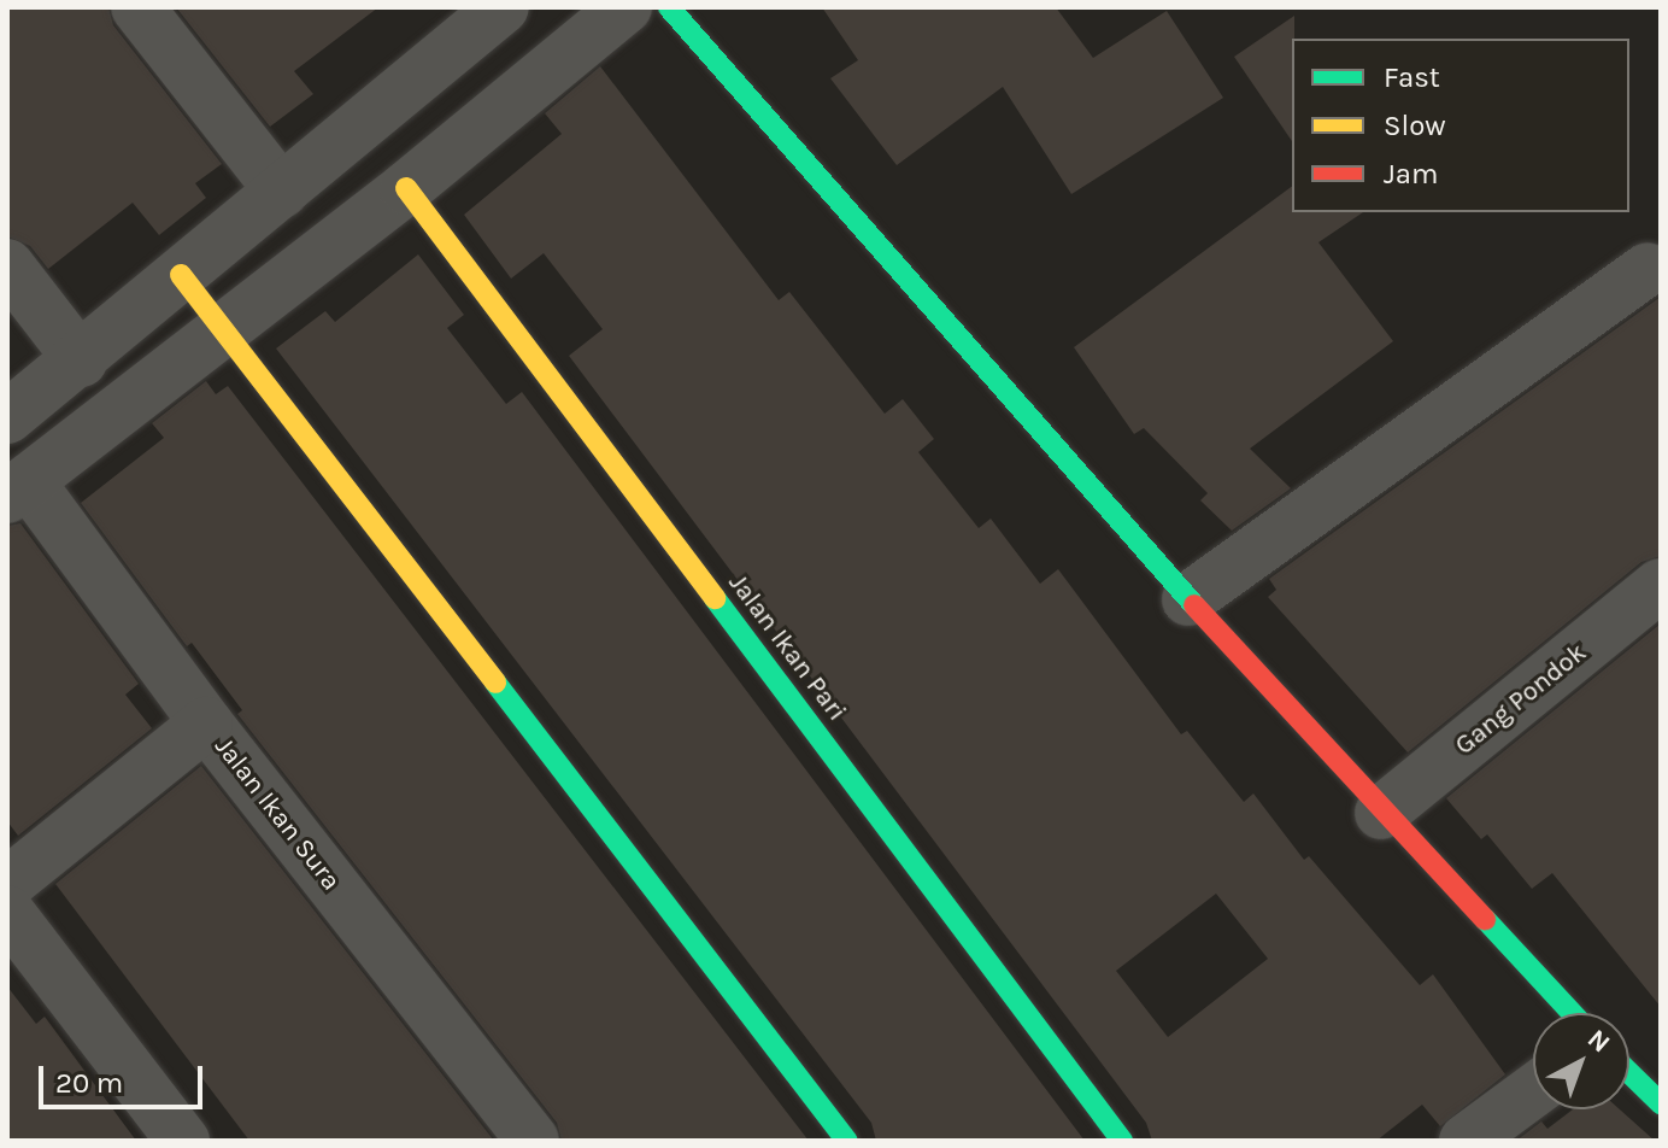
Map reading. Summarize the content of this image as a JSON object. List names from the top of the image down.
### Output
{
  "streets": {
    "street": ["Jalan Ikan Pari", "Gang Pondok", "Jalan Ikan Sura"]
  },
  "legend": ["Fast", "Slow", "Jam"],
  "scale_bar": "20 m",
  "north": "top right"
}
